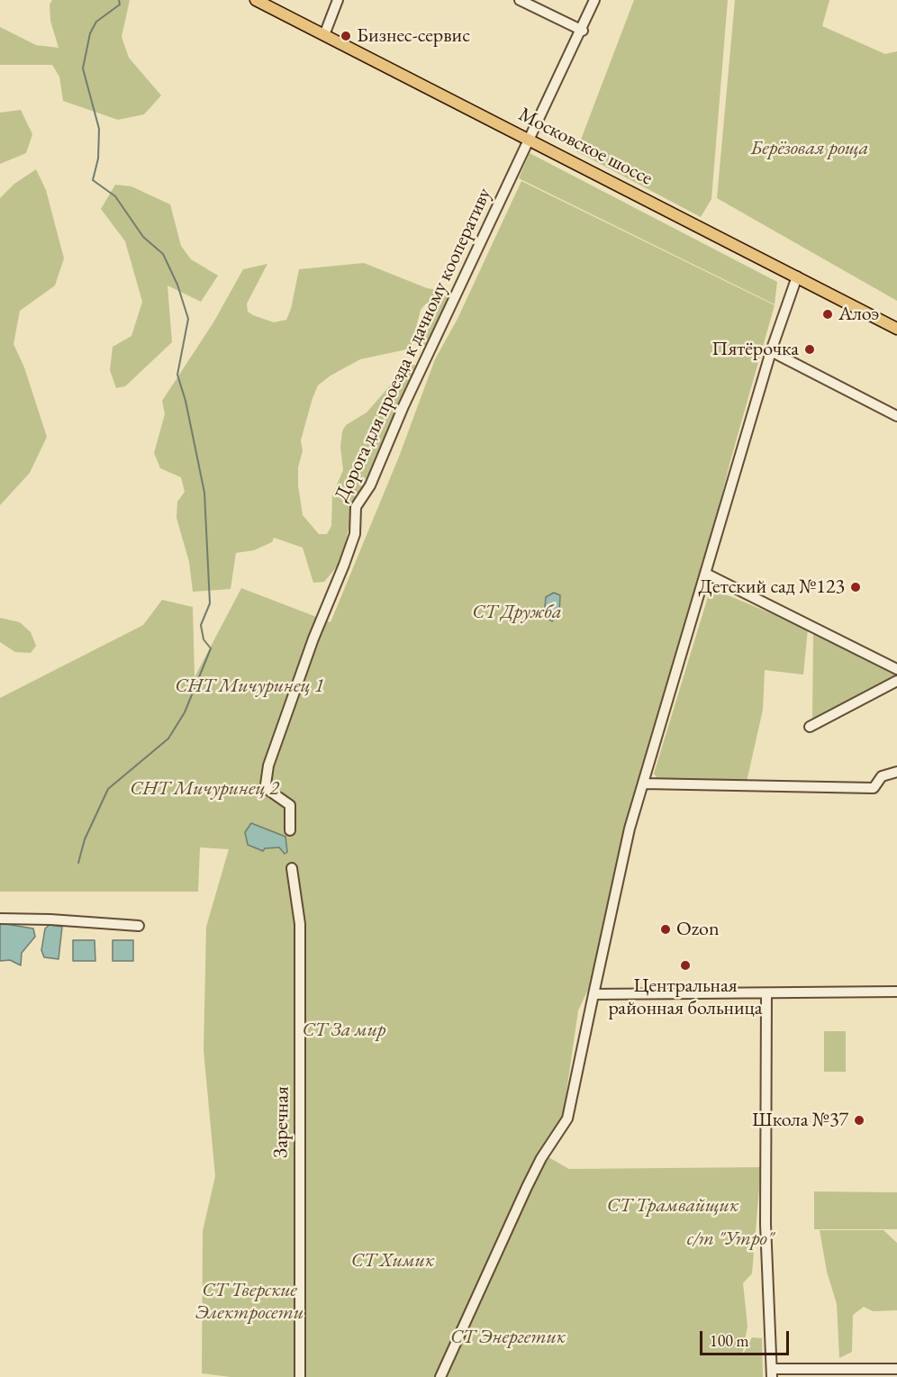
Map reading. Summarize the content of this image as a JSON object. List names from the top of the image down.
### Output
{
  "streets": {
    "main road": ["Московское шоссе"],
    "street": ["Дорога для проезда к дачному кооперативу", "Заречная"]
  },
  "crossings": [
    ["Московское шоссе", "Дорога для проезда к дачному кооперативу"]
  ],
  "parks": [
    "Берёзовая роща",
    "СТ Дружба",
    "СНТ Мичуринец 1",
    "СНТ Мичуринец 2",
    "СТ За мир",
    "СТ Трамвайщик",
    "с/т \"Утро\"",
    "СТ Химик",
    "СТ Тверские Электросети",
    "СТ Энергетик"
  ],
  "places": [
    "Бизнес-сервис",
    "Алоэ",
    "Пятёрочка",
    "Детский сад №123",
    "Ozon",
    "Центральная районная больница",
    "Школа №37"
  ],
  "scale_bar": "100 m"
}
